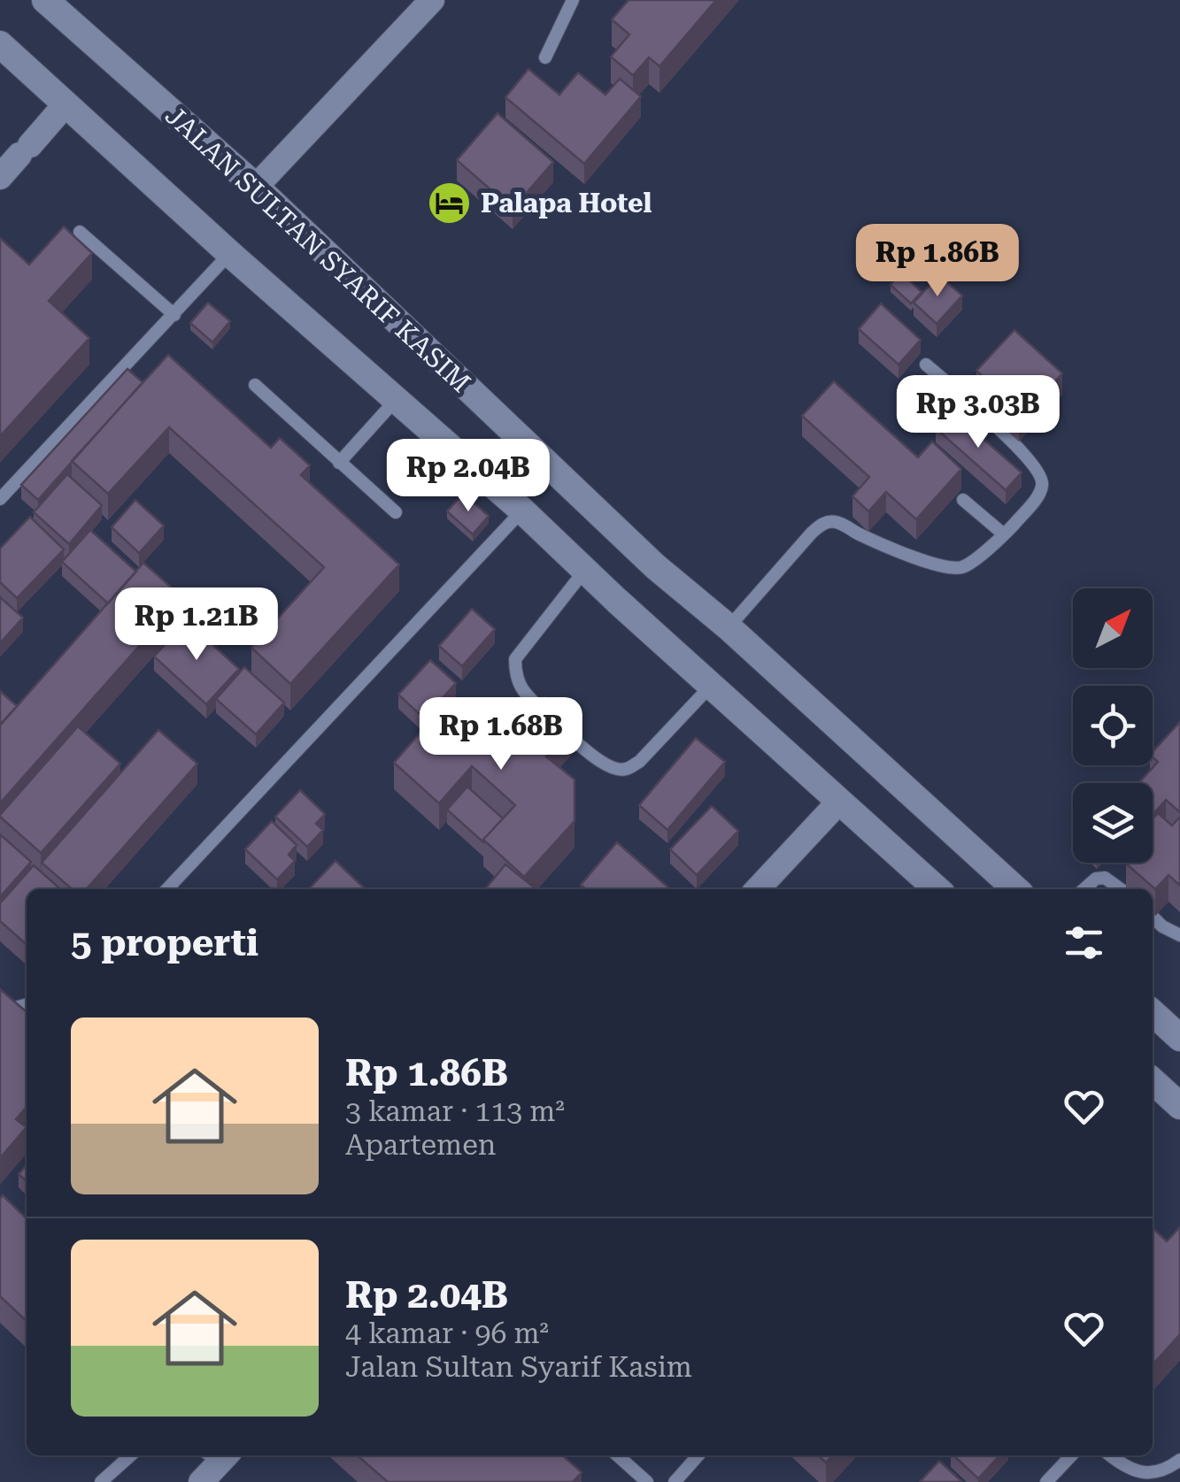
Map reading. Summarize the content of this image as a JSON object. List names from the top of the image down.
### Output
{
  "streets": {
    "street": ["JALAN SULTAN SYARIF KASIM"]
  },
  "places": {
    "hotel": ["Palapa Hotel"]
  },
  "north": "top right",
  "page": {
    "price": [
      "Rp 1.86B",
      "Rp 3.03B",
      "Rp 2.04B",
      "Rp 1.21B",
      "Rp 1.68B"
    ],
    "heading": "5 properti",
    "list": [
      {
        "name": "Rp 1.86B",
        "note": "3 kamar · 113 m² · Apartemen"
      },
      {
        "name": "Rp 2.04B",
        "note": "4 kamar · 96 m² · Jalan Sultan Syarif Kasim"
      }
    ]
  }
}
